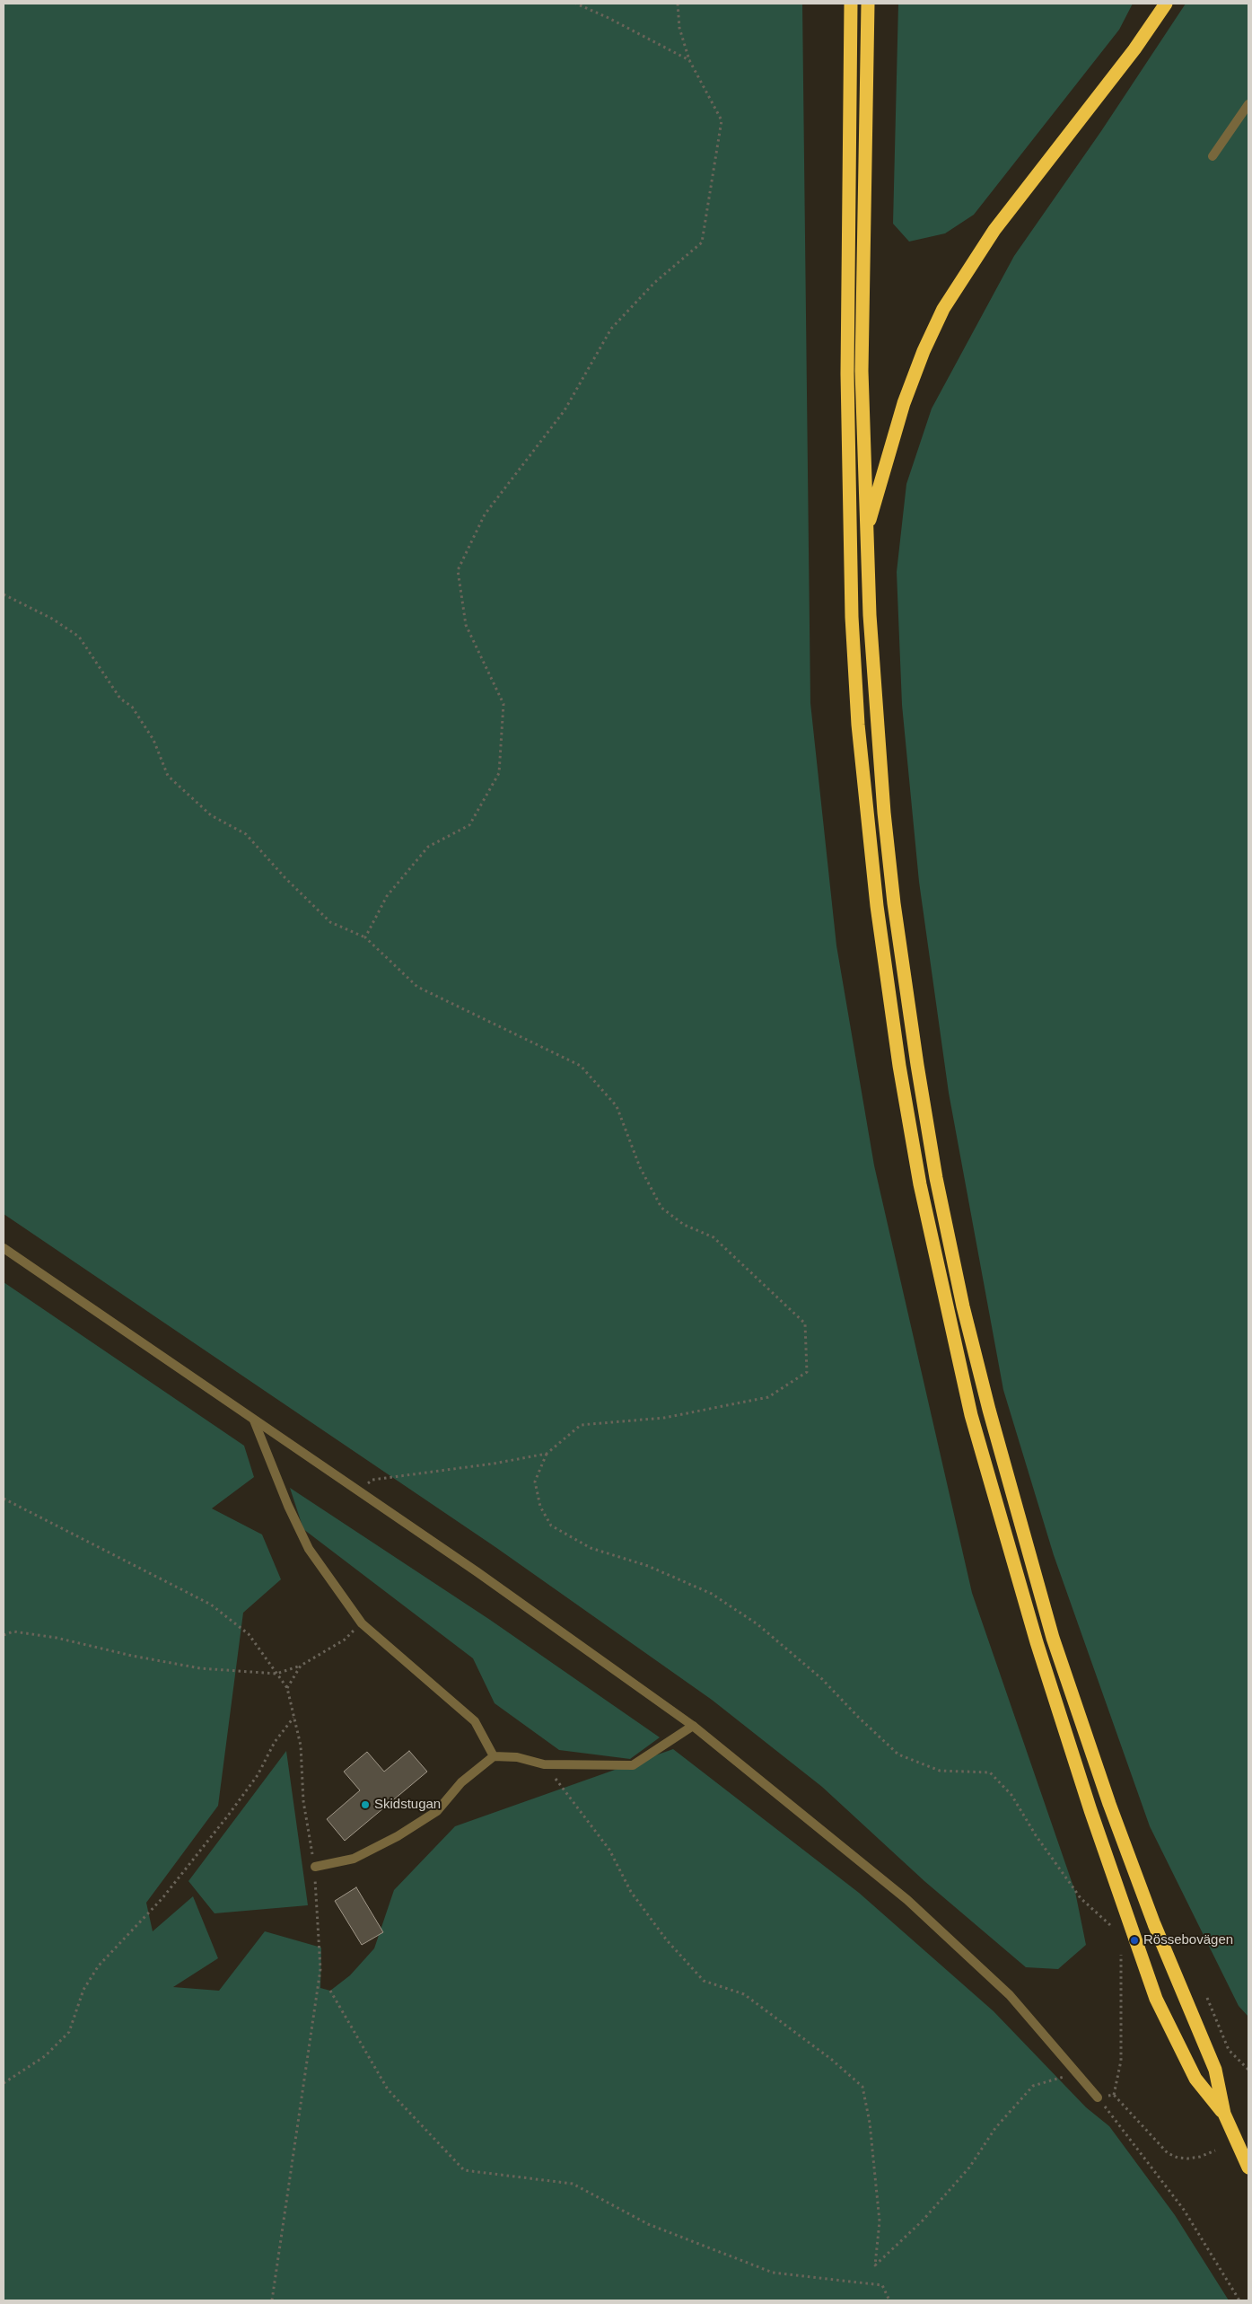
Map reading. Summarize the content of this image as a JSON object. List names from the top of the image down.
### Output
{
  "places": ["Skidstugan", "Rössebovägen"]
}
